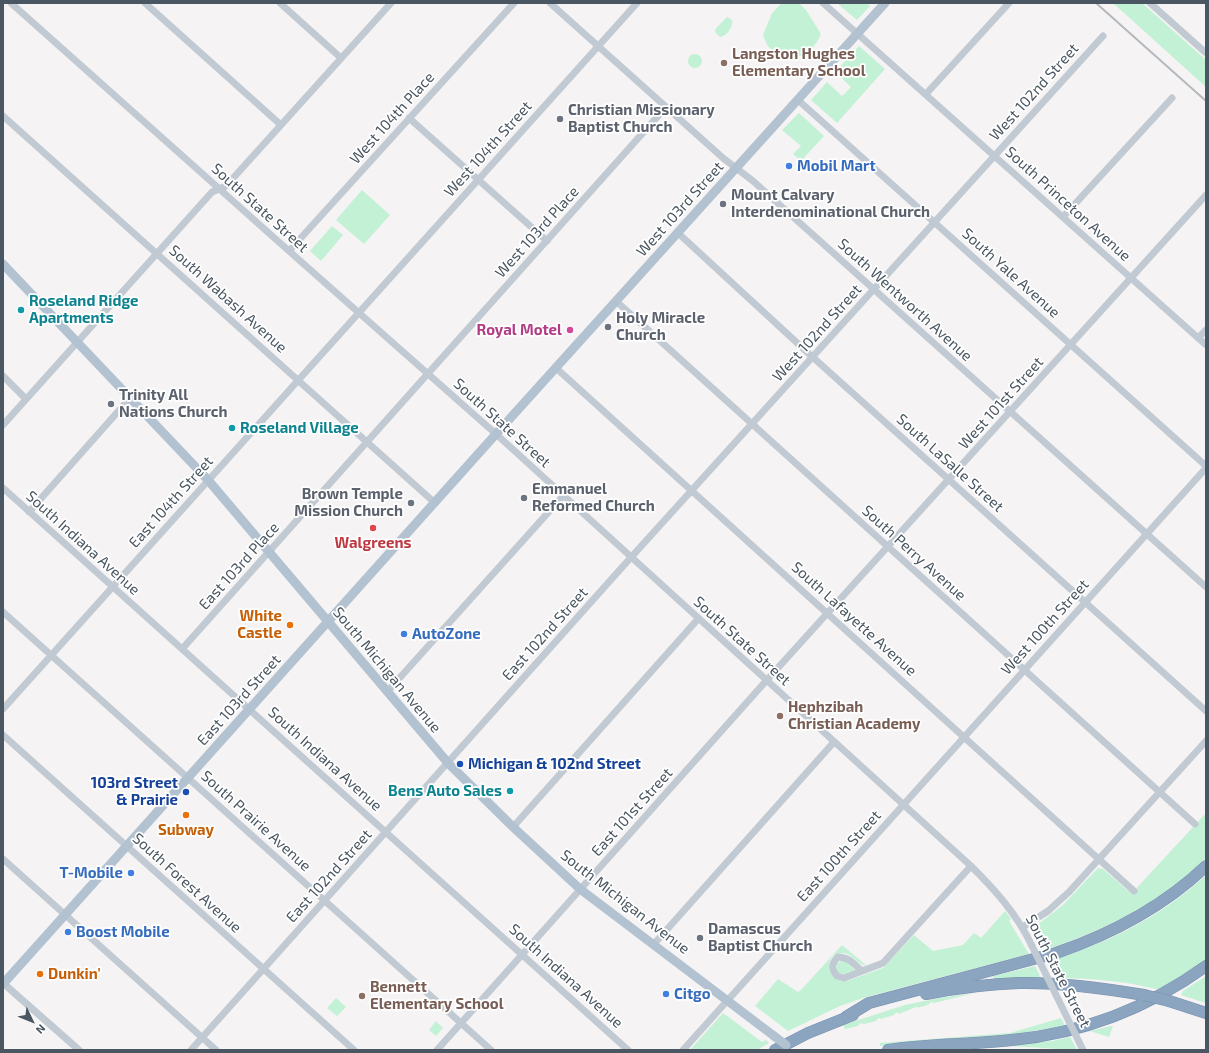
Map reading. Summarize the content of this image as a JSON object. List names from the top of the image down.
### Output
{
  "streets": {
    "main road": ["West 103rd Street", "South Michigan Avenue", "East 103rd Street"],
    "street": [
      "West 102nd Street",
      "West 104th Place",
      "West 104th Street",
      "South Princeton Avenue",
      "South State Street",
      "West 103rd Place",
      "South Yale Avenue",
      "South Wabash Avenue",
      "South Wentworth Avenue",
      "West 101st Street",
      "South LaSalle Street",
      "East 104th Street",
      "South Indiana Avenue",
      "South Perry Avenue",
      "East 103rd Place",
      "South Lafayette Avenue",
      "West 100th Street",
      "East 102nd Street",
      "East 101st Street",
      "South Prairie Avenue",
      "East 100th Street",
      "South Forest Avenue"
    ]
  },
  "crossings": [
    ["West 102nd Street", "South Princeton Avenue"],
    ["West 102nd Street", "South State Street"],
    ["West 102nd Street", "South Yale Avenue"],
    ["West 102nd Street", "South Wentworth Avenue"],
    ["West 102nd Street", "South LaSalle Street"],
    ["West 102nd Street", "South Perry Avenue"],
    ["West 102nd Street", "South Lafayette Avenue"],
    ["West 102nd Street", "East 102nd Street"],
    ["West 104th Place", "South State Street"],
    ["West 104th Street", "South State Street"],
    ["West 104th Street", "South Wentworth Avenue"],
    ["West 104th Street", "East 104th Street"],
    ["South Princeton Avenue", "West 103rd Street"],
    ["South Princeton Avenue", "West 101st Street"],
    ["South State Street", "West 103rd Street"],
    ["South State Street", "West 103rd Place"],
    ["South State Street", "West 101st Street"],
    ["South State Street", "East 104th Street"],
    ["South State Street", "East 103rd Place"],
    ["South State Street", "West 100th Street"],
    ["South State Street", "East 102nd Street"],
    ["South State Street", "East 103rd Street"],
    ["South State Street", "East 101st Street"],
    ["South State Street", "East 100th Street"],
    ["West 103rd Street", "South Yale Avenue"],
    ["West 103rd Street", "South Wentworth Avenue"],
    ["West 103rd Street", "South LaSalle Street"],
    ["West 103rd Street", "South Perry Avenue"],
    ["West 103rd Street", "South Lafayette Avenue"],
    ["West 103rd Street", "East 103rd Street"],
    ["West 103rd Place", "South Wentworth Avenue"],
    ["West 103rd Place", "East 103rd Place"],
    ["South Yale Avenue", "West 101st Street"],
    ["South Yale Avenue", "West 100th Street"],
    ["South Wabash Avenue", "East 104th Street"],
    ["South Wabash Avenue", "East 103rd Place"],
    ["South Wabash Avenue", "East 103rd Street"],
    ["South Wentworth Avenue", "West 101st Street"],
    ["South Wentworth Avenue", "West 100th Street"],
    ["West 101st Street", "South LaSalle Street"],
    ["West 101st Street", "South Perry Avenue"],
    ["West 101st Street", "South Lafayette Avenue"],
    ["West 101st Street", "East 101st Street"],
    ["South LaSalle Street", "West 100th Street"],
    ["East 104th Street", "South Indiana Avenue"],
    ["East 104th Street", "South Michigan Avenue"],
    ["East 104th Street", "South Prairie Avenue"],
    ["South Indiana Avenue", "East 103rd Place"],
    ["South Indiana Avenue", "East 102nd Street"],
    ["South Indiana Avenue", "East 103rd Street"],
    ["South Indiana Avenue", "East 101st Street"],
    ["South Perry Avenue", "West 100th Street"],
    ["East 103rd Place", "South Michigan Avenue"],
    ["South Lafayette Avenue", "West 100th Street"],
    ["West 100th Street", "East 100th Street"],
    ["East 102nd Street", "South Michigan Avenue"],
    ["East 102nd Street", "South Prairie Avenue"],
    ["East 102nd Street", "South Forest Avenue"],
    ["South Michigan Avenue", "East 103rd Street"],
    ["South Michigan Avenue", "East 101st Street"],
    ["South Michigan Avenue", "East 100th Street"],
    ["East 103rd Street", "South Prairie Avenue"],
    ["East 103rd Street", "South Forest Avenue"],
    ["East 101st Street", "South Prairie Avenue"]
  ],
  "places": [
    "Langston Hughes Elementary School",
    "Christian Missionary Baptist Church",
    "Mobil Mart",
    "Mount Calvary Interdenominational Church",
    "Roseland Ridge Apartments",
    "Holy Miracle Church",
    "Royal Motel",
    "Trinity All Nations Church",
    "Roseland Village",
    "Emmanuel Reformed Church",
    "Brown Temple Mission Church",
    "Walgreens",
    "White Castle",
    "AutoZone",
    "Hephzibah Christian Academy",
    "Michigan & 102nd Street",
    "Bens Auto Sales",
    "103rd Street & Prairie",
    "Subway",
    "T-Mobile",
    "Boost Mobile",
    "Damascus Baptist Church",
    "Dunkin'",
    "Citgo",
    "Bennett Elementary School"
  ],
  "north": "bottom right"
}
